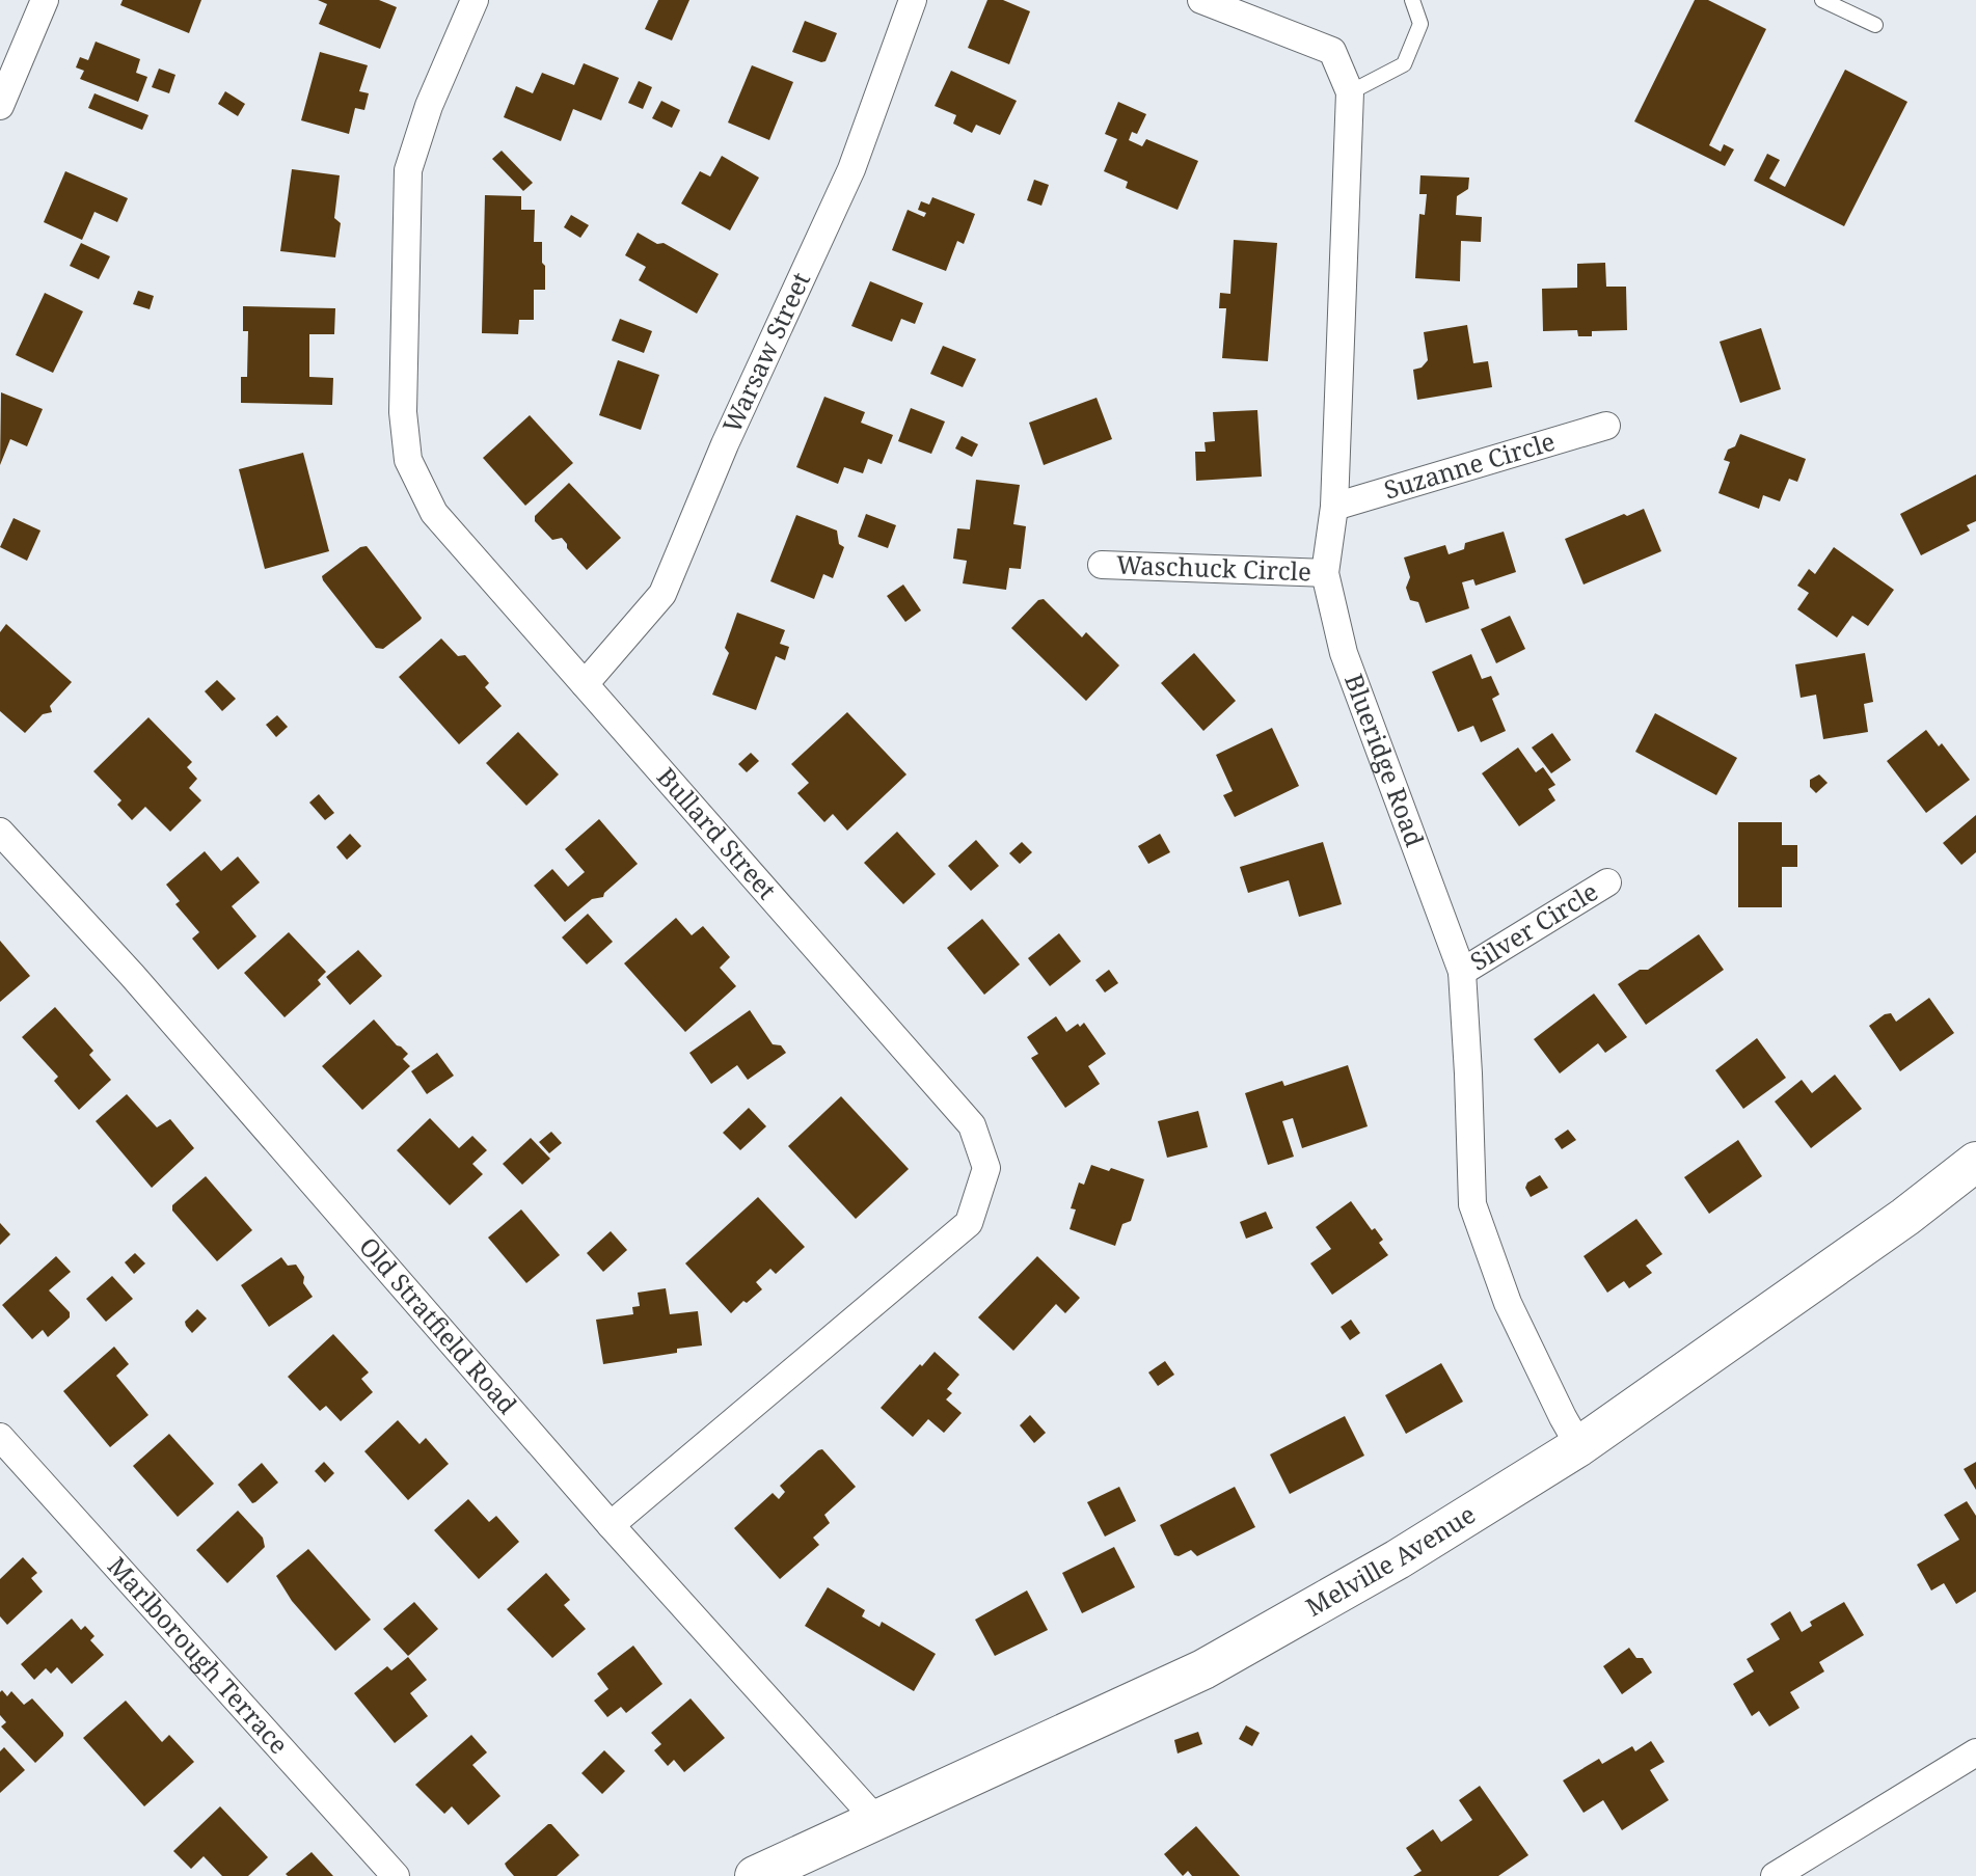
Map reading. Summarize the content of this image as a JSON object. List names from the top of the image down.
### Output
{
  "streets": {
    "street": [
      "Warsaw Street",
      "Suzanne Circle",
      "Waschuck Circle",
      "Blueridge Road",
      "Bullard Street",
      "Silver Circle",
      "Old Stratfield Road",
      "Melville Avenue",
      "Marlborough Terrace"
    ]
  },
  "crossings": [
    ["Warsaw Street", "Bullard Street"],
    ["Suzanne Circle", "Blueridge Road"],
    ["Waschuck Circle", "Blueridge Road"],
    ["Blueridge Road", "Silver Circle"],
    ["Blueridge Road", "Melville Avenue"],
    ["Bullard Street", "Old Stratfield Road"],
    ["Old Stratfield Road", "Melville Avenue"]
  ]
}
